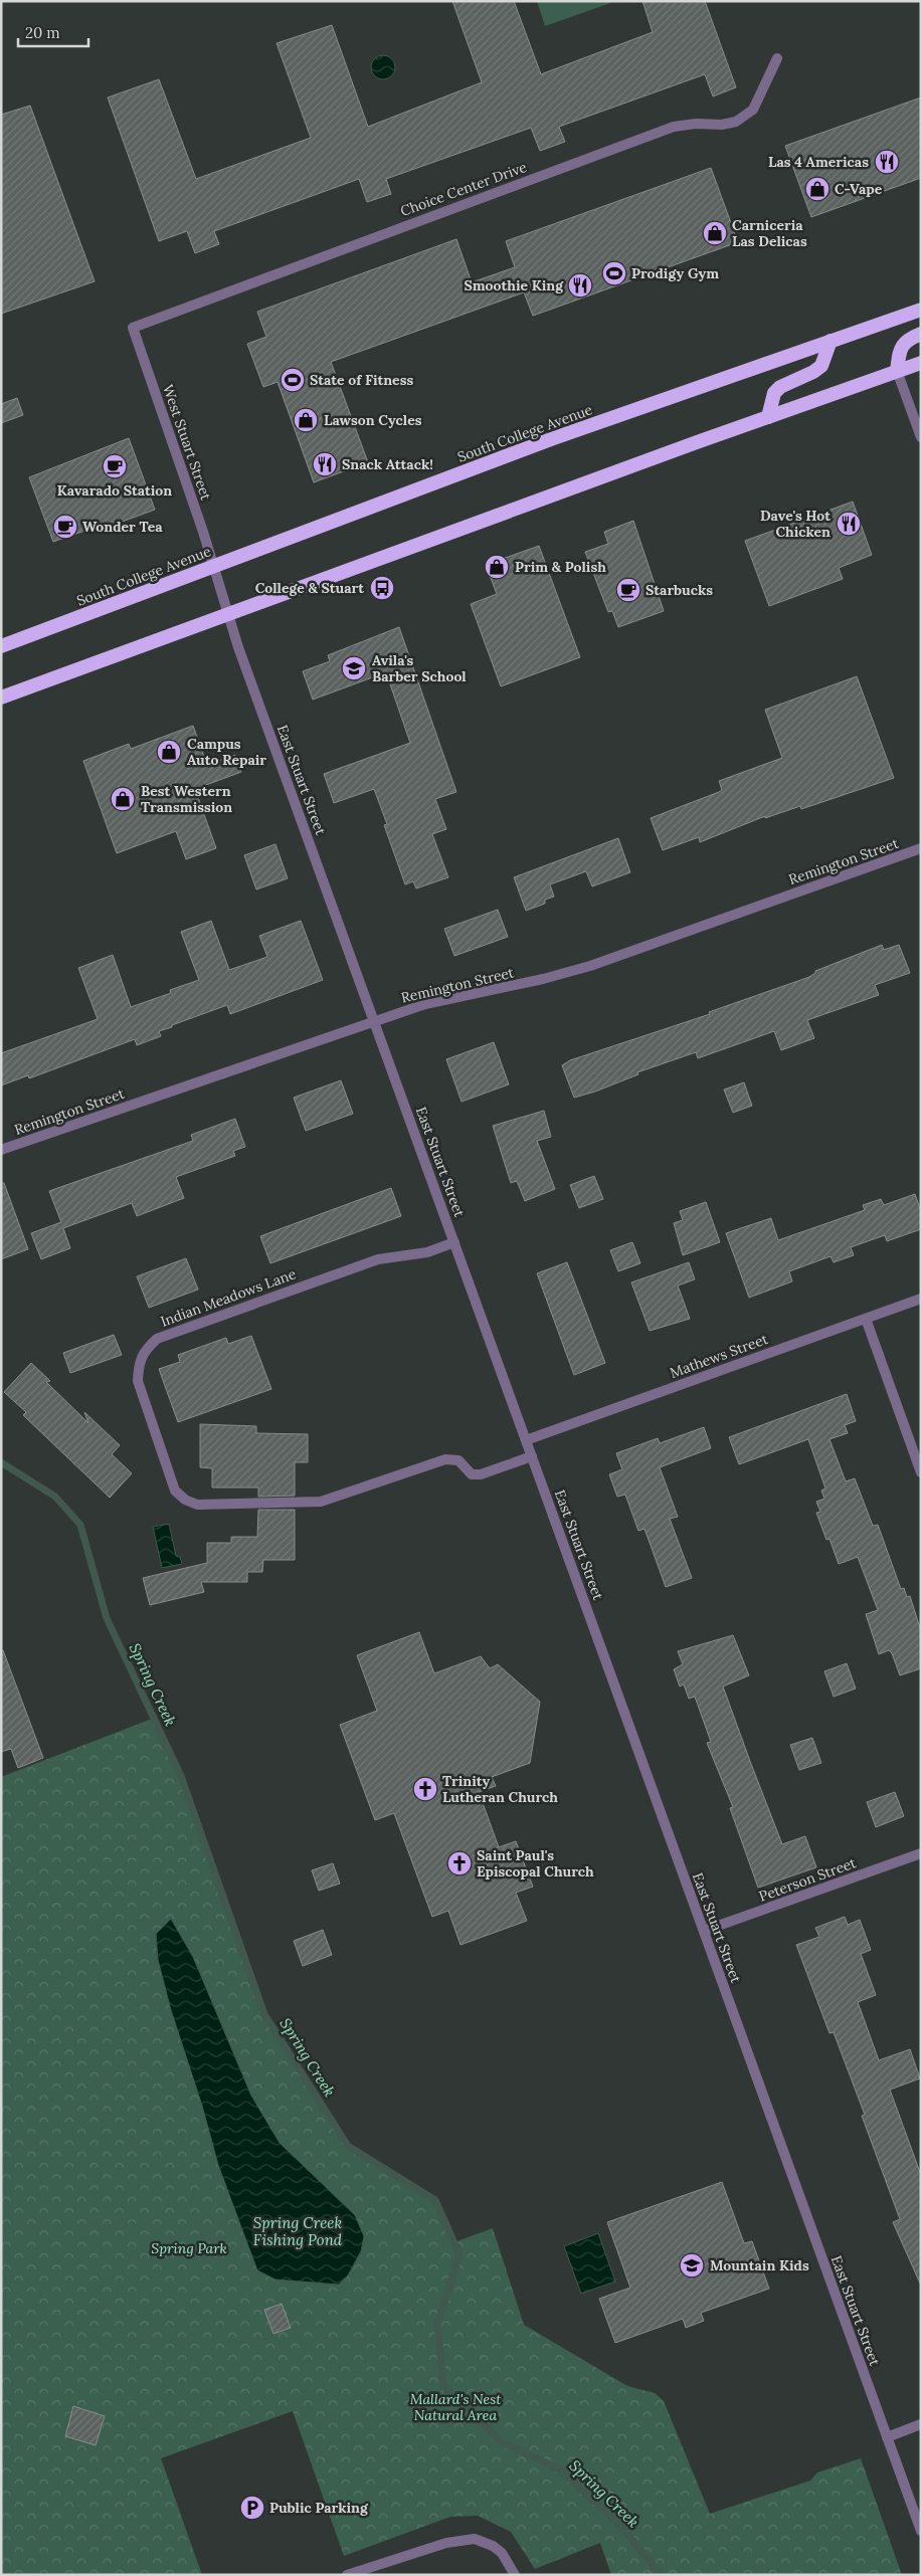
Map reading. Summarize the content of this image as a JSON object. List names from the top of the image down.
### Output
{
  "streets": {
    "highway": ["South College Avenue"],
    "street": [
      "Choice Center Drive",
      "West Stuart Street",
      "East Stuart Street",
      "Remington Street",
      "Indian Meadows Lane",
      "Mathews Street",
      "Peterson Street"
    ]
  },
  "crossings": [
    ["Choice Center Drive", "West Stuart Street"],
    ["South College Avenue", "West Stuart Street"],
    ["South College Avenue", "East Stuart Street"],
    ["West Stuart Street", "East Stuart Street"],
    ["East Stuart Street", "Remington Street"],
    ["East Stuart Street", "Indian Meadows Lane"],
    ["East Stuart Street", "Mathews Street"],
    ["East Stuart Street", "Peterson Street"]
  ],
  "water": ["Spring Creek", "Spring Creek Fishing Pond"],
  "parks": ["Spring Park", "Mallard's Nest Natural Area"],
  "places": {
    "restaurant": [
      "Las 4 Americas",
      "Smoothie King",
      "Snack Attack!",
      "Dave's Hot Chicken"
    ],
    "shop": [
      "C-Vape",
      "Carniceria Las Delicas",
      "Lawson Cycles",
      "Prim & Polish",
      "Campus Auto Repair",
      "Best Western Transmission"
    ],
    "sports": ["Prodigy Gym", "State of Fitness"],
    "cafe": ["Kavarado Station", "Wonder Tea", "Starbucks"],
    "bus stop": ["College & Stuart"],
    "school or university": ["Avila's Barber School", "Mountain Kids"],
    "church": ["Trinity Lutheran Church", "Saint Paul's Episcopal Church"],
    "parking": ["Public Parking"]
  },
  "scale_bar": "20 m"
}
